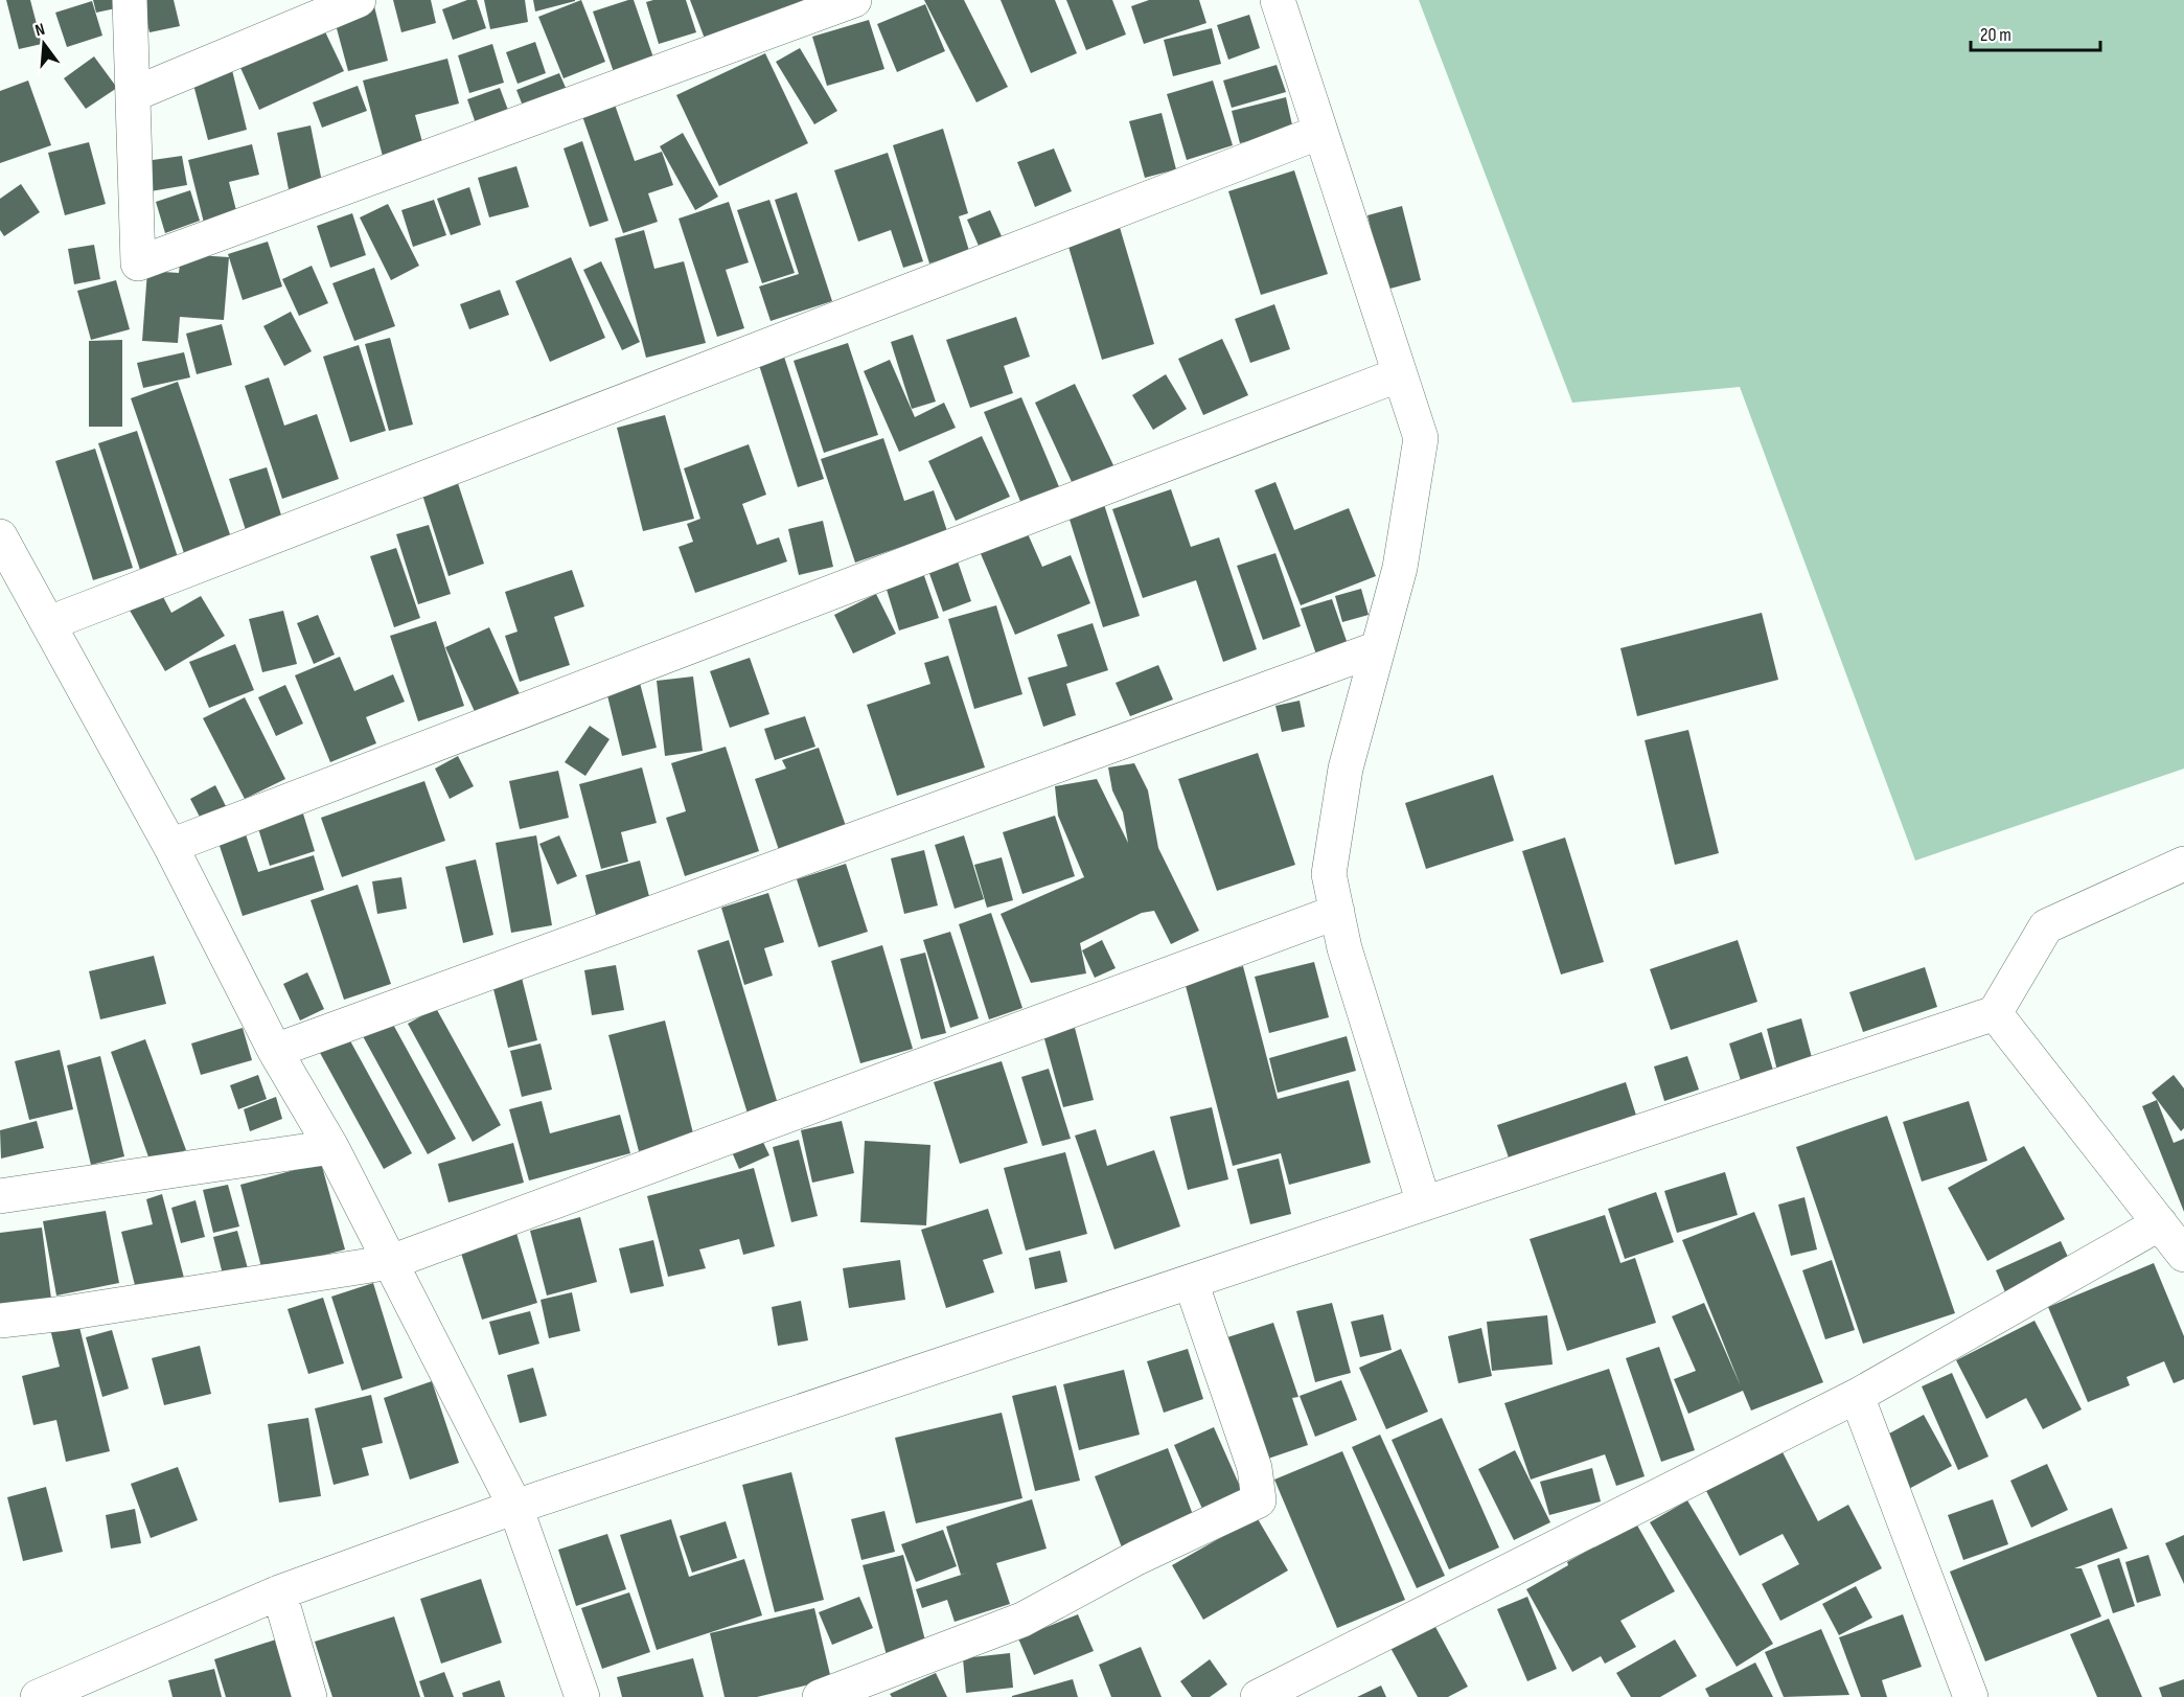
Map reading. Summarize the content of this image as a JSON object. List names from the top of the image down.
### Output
{
  "scale_bar": "20 m",
  "north": "top"
}
